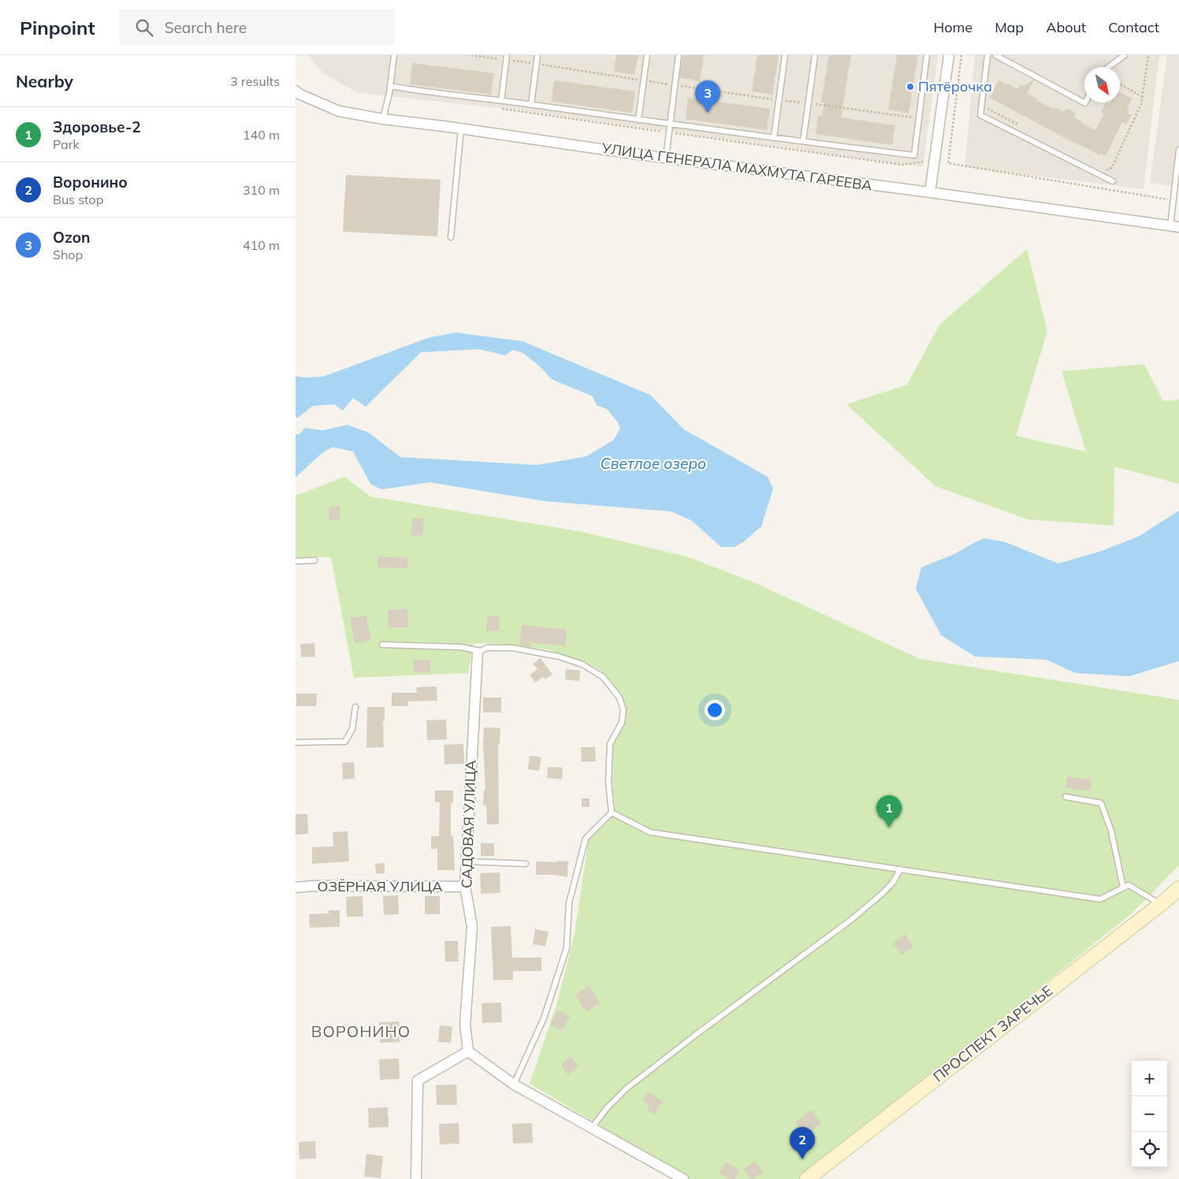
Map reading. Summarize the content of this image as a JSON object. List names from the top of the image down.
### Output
{
  "streets": {
    "street": [
      "УЛИЦА ГЕНЕРАЛА МАХМУТА ГАРЕЕВА",
      "САДОВАЯ УЛИЦА",
      "ОЗЁРНАЯ УЛИЦА",
      "ПРОСПЕКТ ЗАРЕЧЬЕ"
    ]
  },
  "crossings": [
    ["САДОВАЯ УЛИЦА", "ОЗЁРНАЯ УЛИЦА"]
  ],
  "districts": ["ВОРОНИНО"],
  "water": ["Светлое озеро"],
  "places": ["Пятёрочка"],
  "north": "bottom right",
  "page": {
    "header": "Pinpoint",
    "search": "Search here",
    "nav": [
      "Home",
      "Map",
      "About",
      "Contact"
    ],
    "heading": ["Nearby", "3 results"],
    "pins": ["3", "1", "2"],
    "list": [
      {
        "mark": "1",
        "name": "Здоровье-2",
        "note": "Park",
        "value": "140 m"
      },
      {
        "mark": "2",
        "name": "Воронино",
        "note": "Bus stop",
        "value": "310 m"
      },
      {
        "mark": "3",
        "name": "Ozon",
        "note": "Shop",
        "value": "410 m"
      }
    ],
    "map_buttons": ["+", "−"]
  }
}
